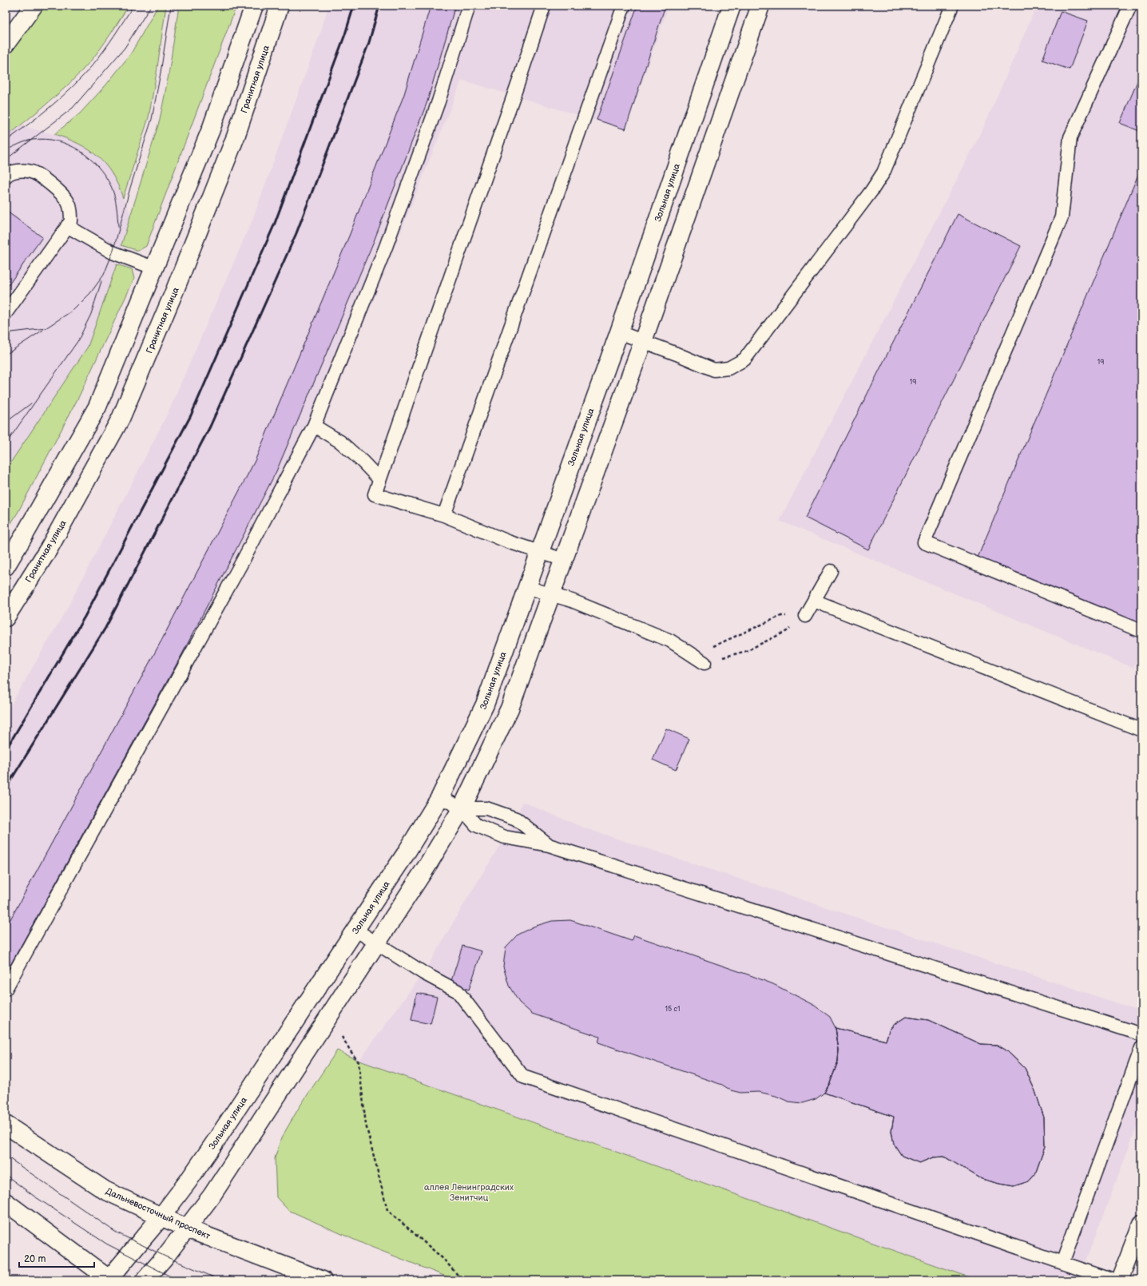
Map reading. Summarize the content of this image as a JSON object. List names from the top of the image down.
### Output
{
  "streets": {
    "street": ["Гранитная улица", "Зольная улица", "Дальневосточный проспект"]
  },
  "crossings": [
    ["Зольная улица", "Дальневосточный проспект"]
  ],
  "parks": ["аллея Ленинградских Зенитчиц"],
  "house_numbers": ["19", "19", "15 с1"],
  "scale_bar": "20 m"
}
